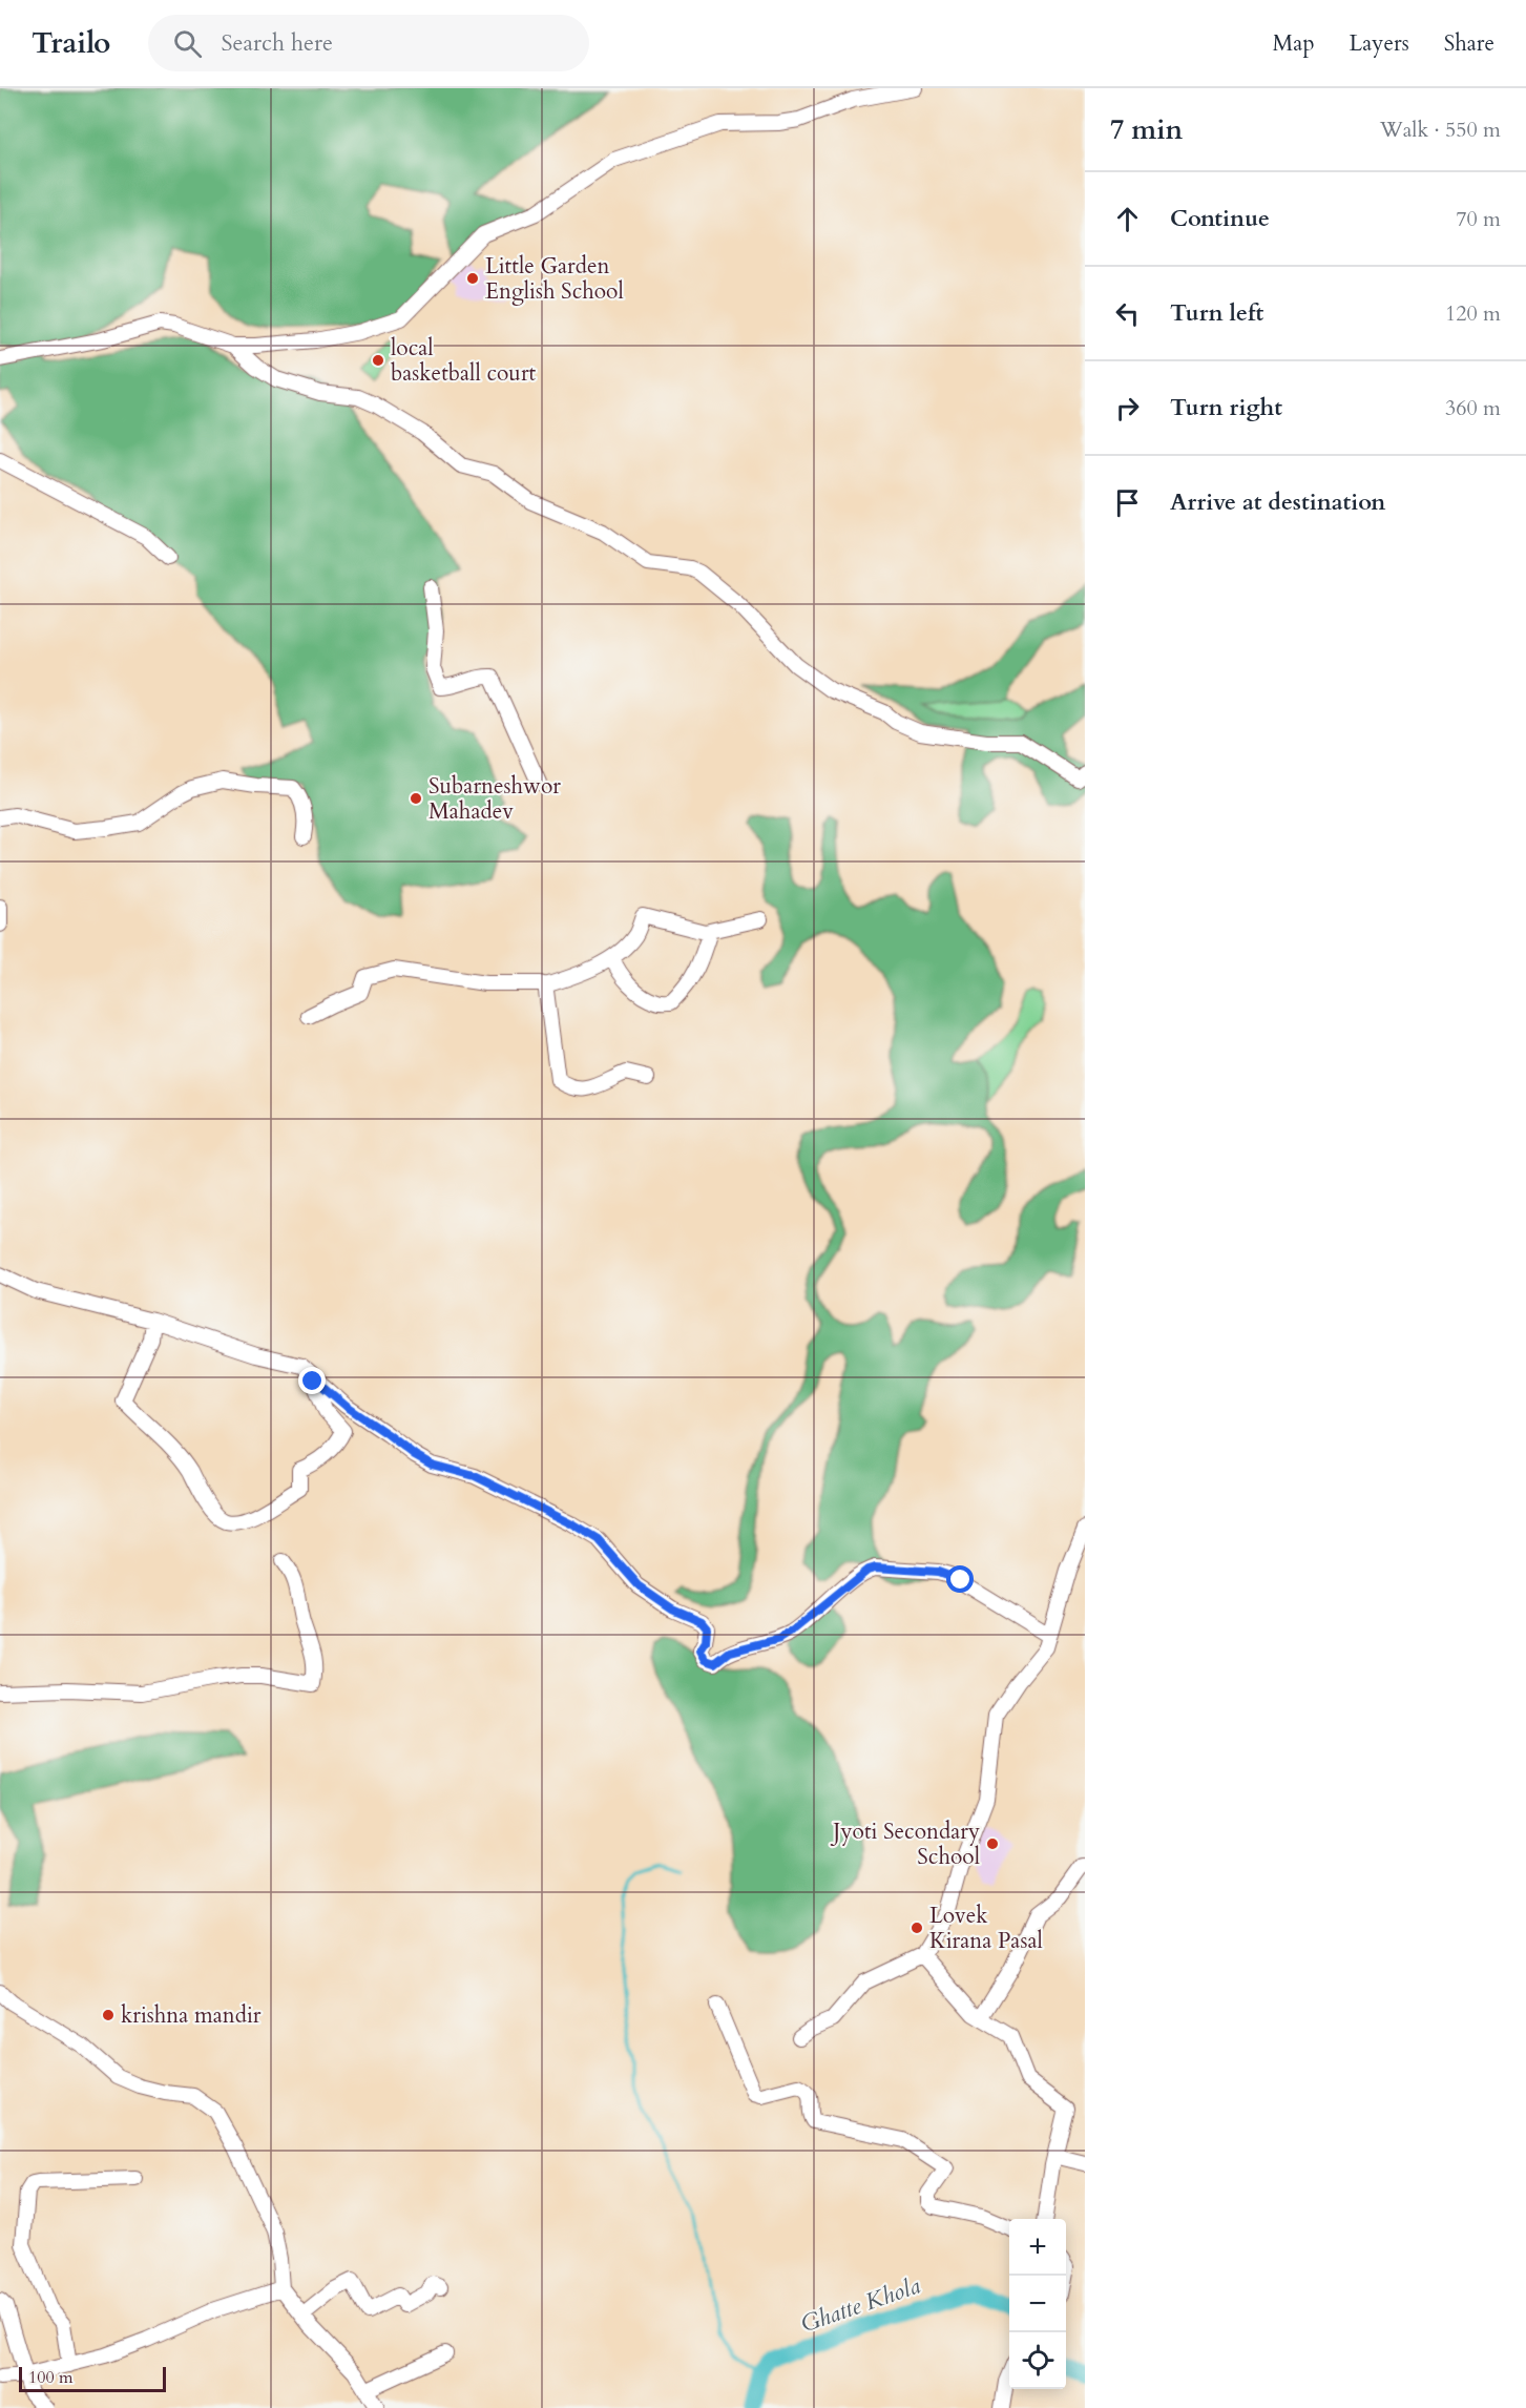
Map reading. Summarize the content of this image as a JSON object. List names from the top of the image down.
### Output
{
  "water": ["Ghatte Khola"],
  "places": [
    "Little Garden English School",
    "local basketball court",
    "Subarneshwor Mahadev",
    "Jyoti Secondary School",
    "Lovek Kirana Pasal",
    "krishna mandir"
  ],
  "scale_bar": "100 m",
  "page": {
    "header": "Trailo",
    "search": "Search here",
    "nav": ["Map", "Layers", "Share"],
    "heading": ["7 min", "Walk · 550 m"],
    "list": [
      ["Continue", "70 m"],
      ["Turn left", "120 m"],
      ["Turn right", "360 m"],
      "Arrive at destination"
    ],
    "map_buttons": ["+", "−"],
    "scale": "100 m"
  }
}
